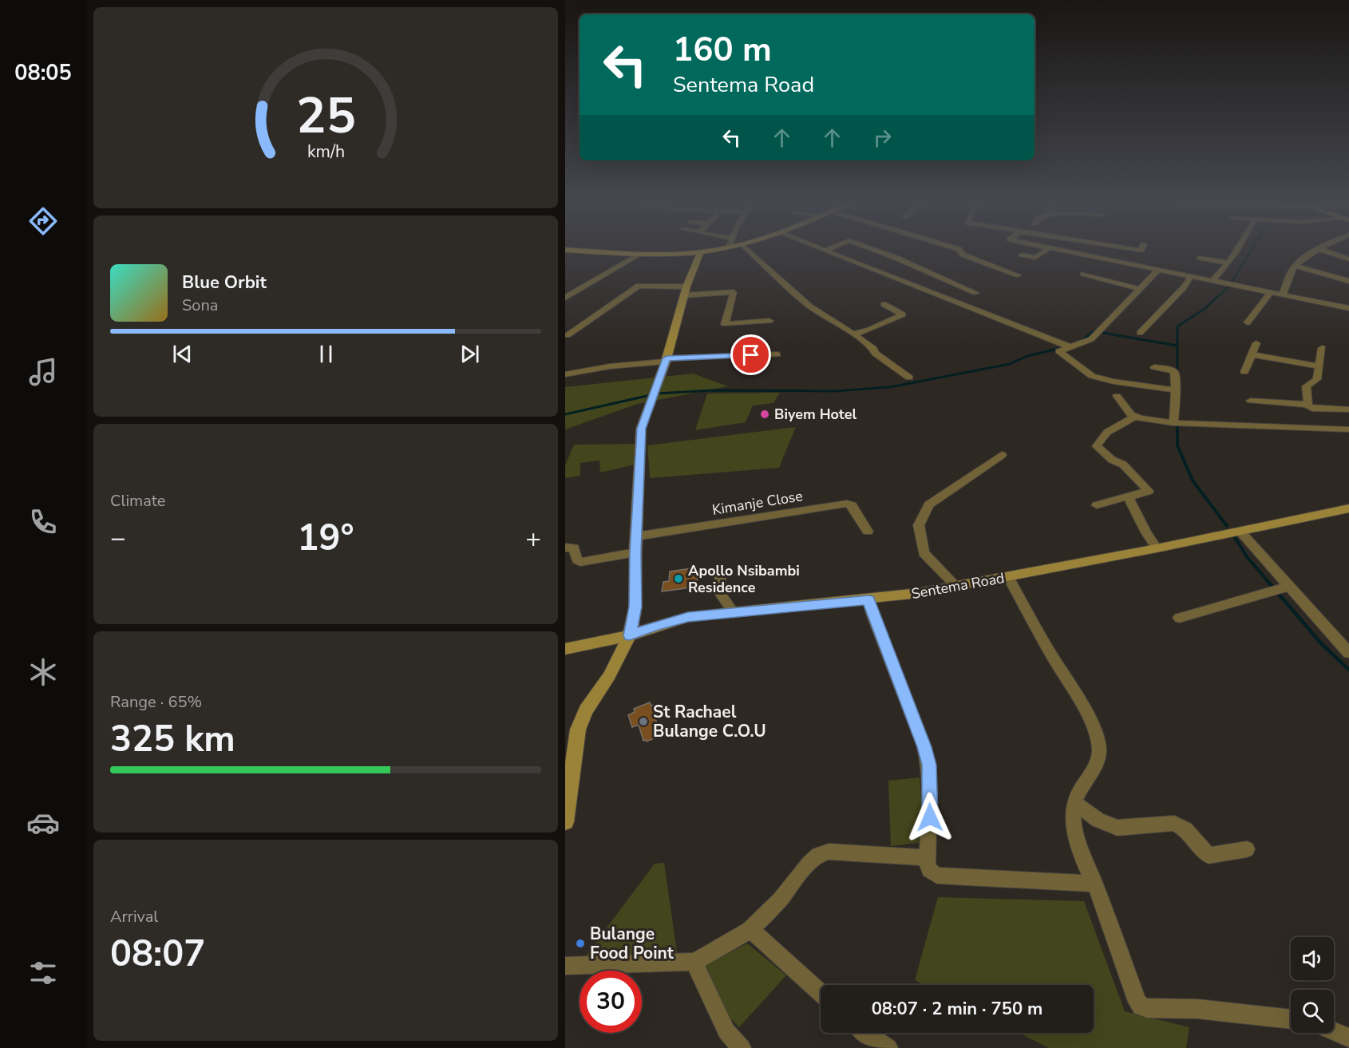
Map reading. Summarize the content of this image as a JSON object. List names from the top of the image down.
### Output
{
  "streets": {
    "street": ["Kimanje Close", "Sentema Road"]
  },
  "places": [
    "Biyem Hotel",
    "Apollo Nsibambi Residence",
    "St Rachael Bulange C.O.U",
    "Bulange Food Point"
  ],
  "page": {
    "tabs": "08:05",
    "turn": ["160 m", "Sentema Road"],
    "song": ["Blue Orbit", "Sona"],
    "tile": [
      "Climate",
      ["Range · 65%", "325 km"],
      ["Arrival", "08:07"]
    ],
    "heat": ["−", "19°", "+"],
    "limit": "30",
    "trip": "08:07 · 2 min · 750 m",
    "gauge": ["25", "km/h"]
  }
}
